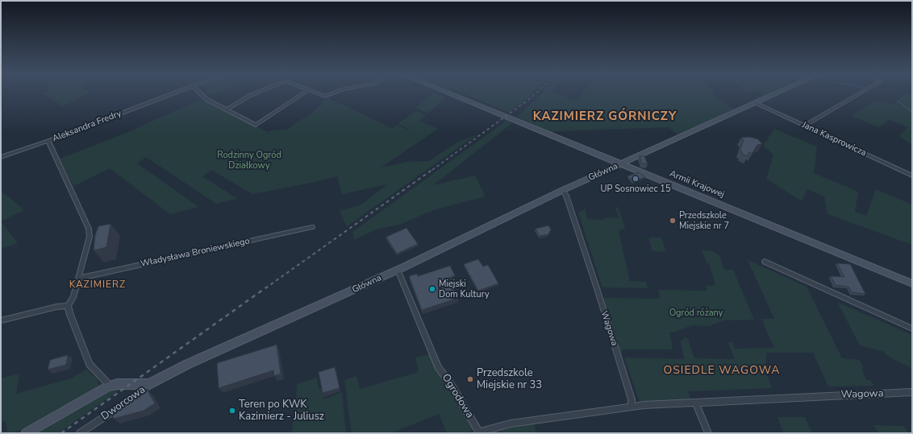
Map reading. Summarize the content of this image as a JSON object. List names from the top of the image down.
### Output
{
  "streets": {
    "street": [
      "Aleksandra Fredry",
      "Jana Kasprowicza",
      "Główna",
      "Armii Krajowej",
      "Władysława Broniewskiego",
      "Wagowa",
      "Ogrodowa",
      "Dworcowa"
    ]
  },
  "crossings": [
    ["Jana Kasprowicza", "Główna"],
    ["Główna", "Armii Krajowej"],
    ["Główna", "Wagowa"],
    ["Główna", "Ogrodowa"],
    ["Główna", "Dworcowa"],
    ["Wagowa", "Ogrodowa"]
  ],
  "districts": ["KAZIMIERZ GÓRNICZY", "KAZIMIERZ", "OSIEDLE WAGOWA"],
  "parks": ["Rodzinny Ogród Działkowy", "Ogród różany"],
  "places": [
    "UP Sosnowiec 15",
    "Przedszkole Miejskie nr 7",
    "Miejski Dom Kultury",
    "Przedszkole Miejskie nr 33",
    "Teren po KWK Kazimierz - Juliusz"
  ]
}
